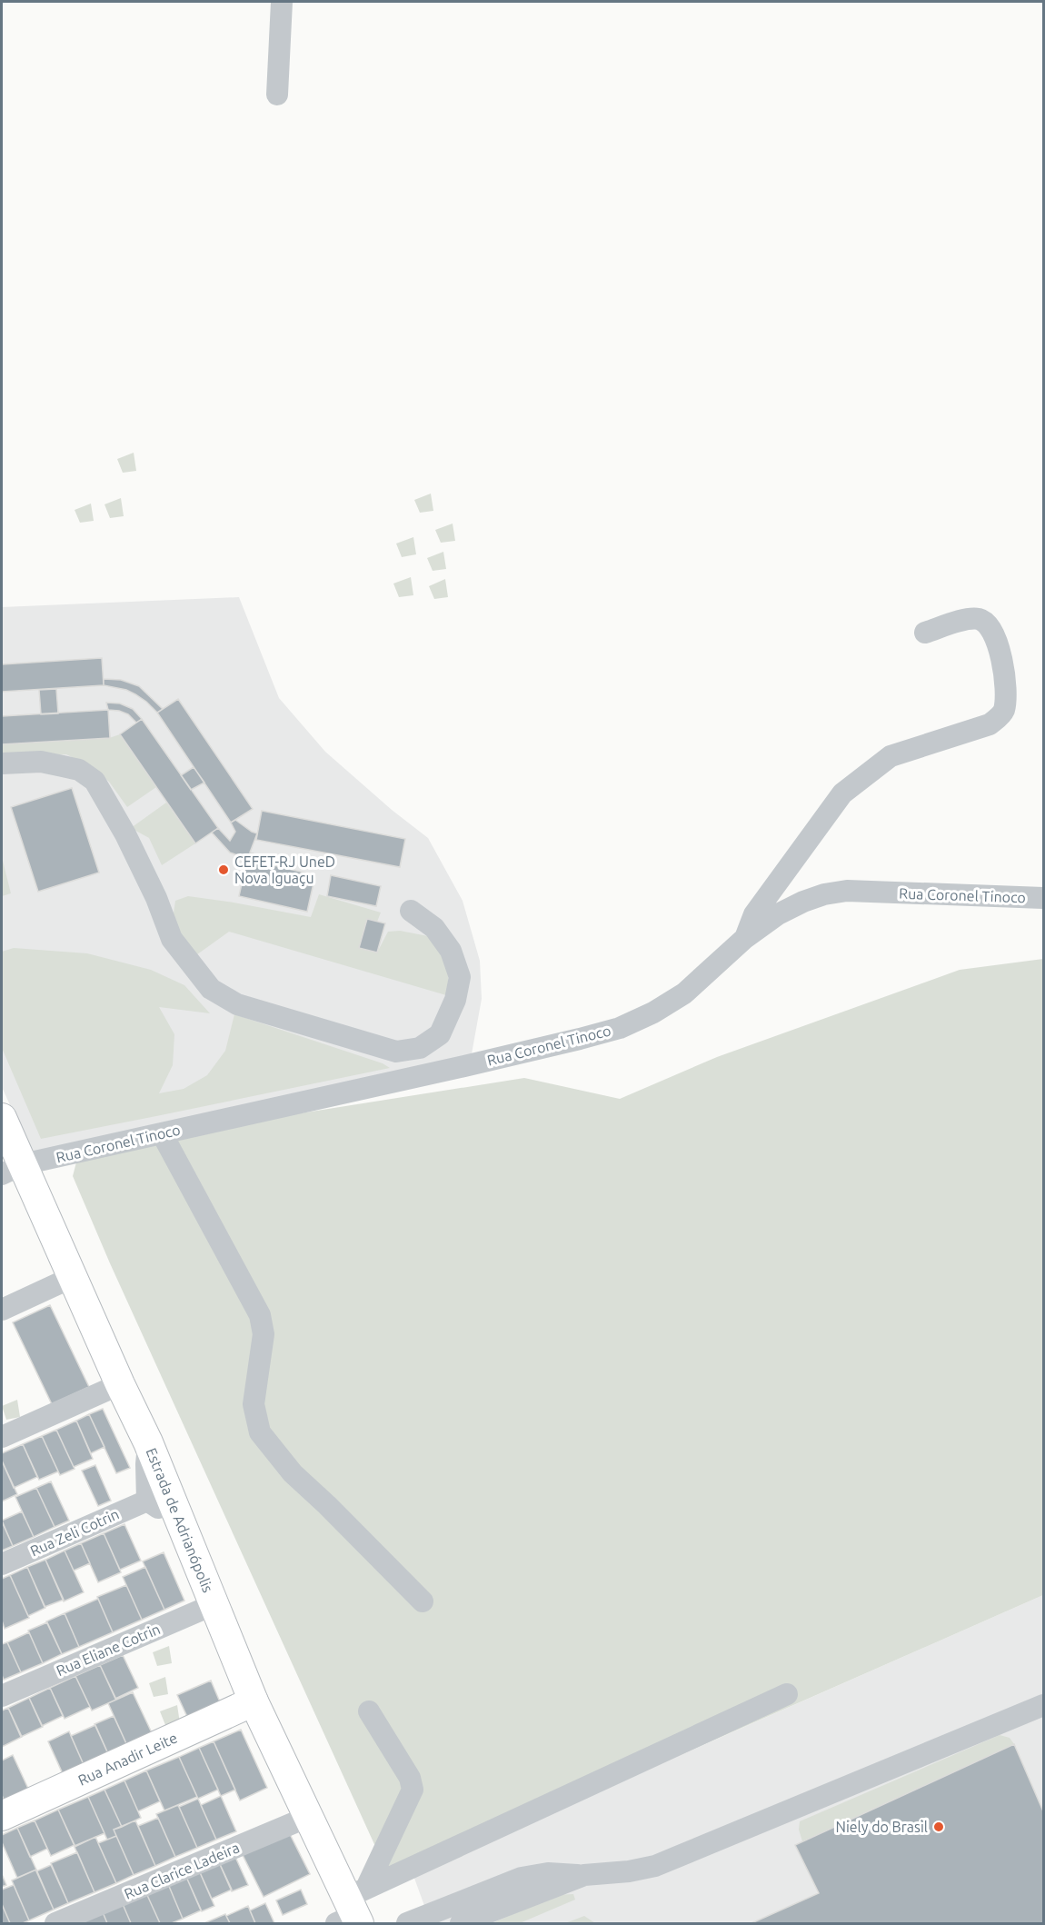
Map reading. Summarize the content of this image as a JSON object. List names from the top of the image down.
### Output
{
  "streets": {
    "main road": ["Estrada de Adrianópolis", "Rua Anadir Leite"],
    "street": [
      "Rua Coronel Tinoco",
      "Rua Zeli Cotrin",
      "Rua Eliane Cotrin",
      "Rua Clarice Ladeira"
    ]
  },
  "crossings": [
    ["Rua Coronel Tinoco", "Estrada de Adrianópolis"],
    ["Estrada de Adrianópolis", "Rua Eliane Cotrin"],
    ["Estrada de Adrianópolis", "Rua Anadir Leite"],
    ["Estrada de Adrianópolis", "Rua Clarice Ladeira"]
  ],
  "places": ["CEFET-RJ UneD Nova Iguaçu", "Niely do Brasil"]
}
